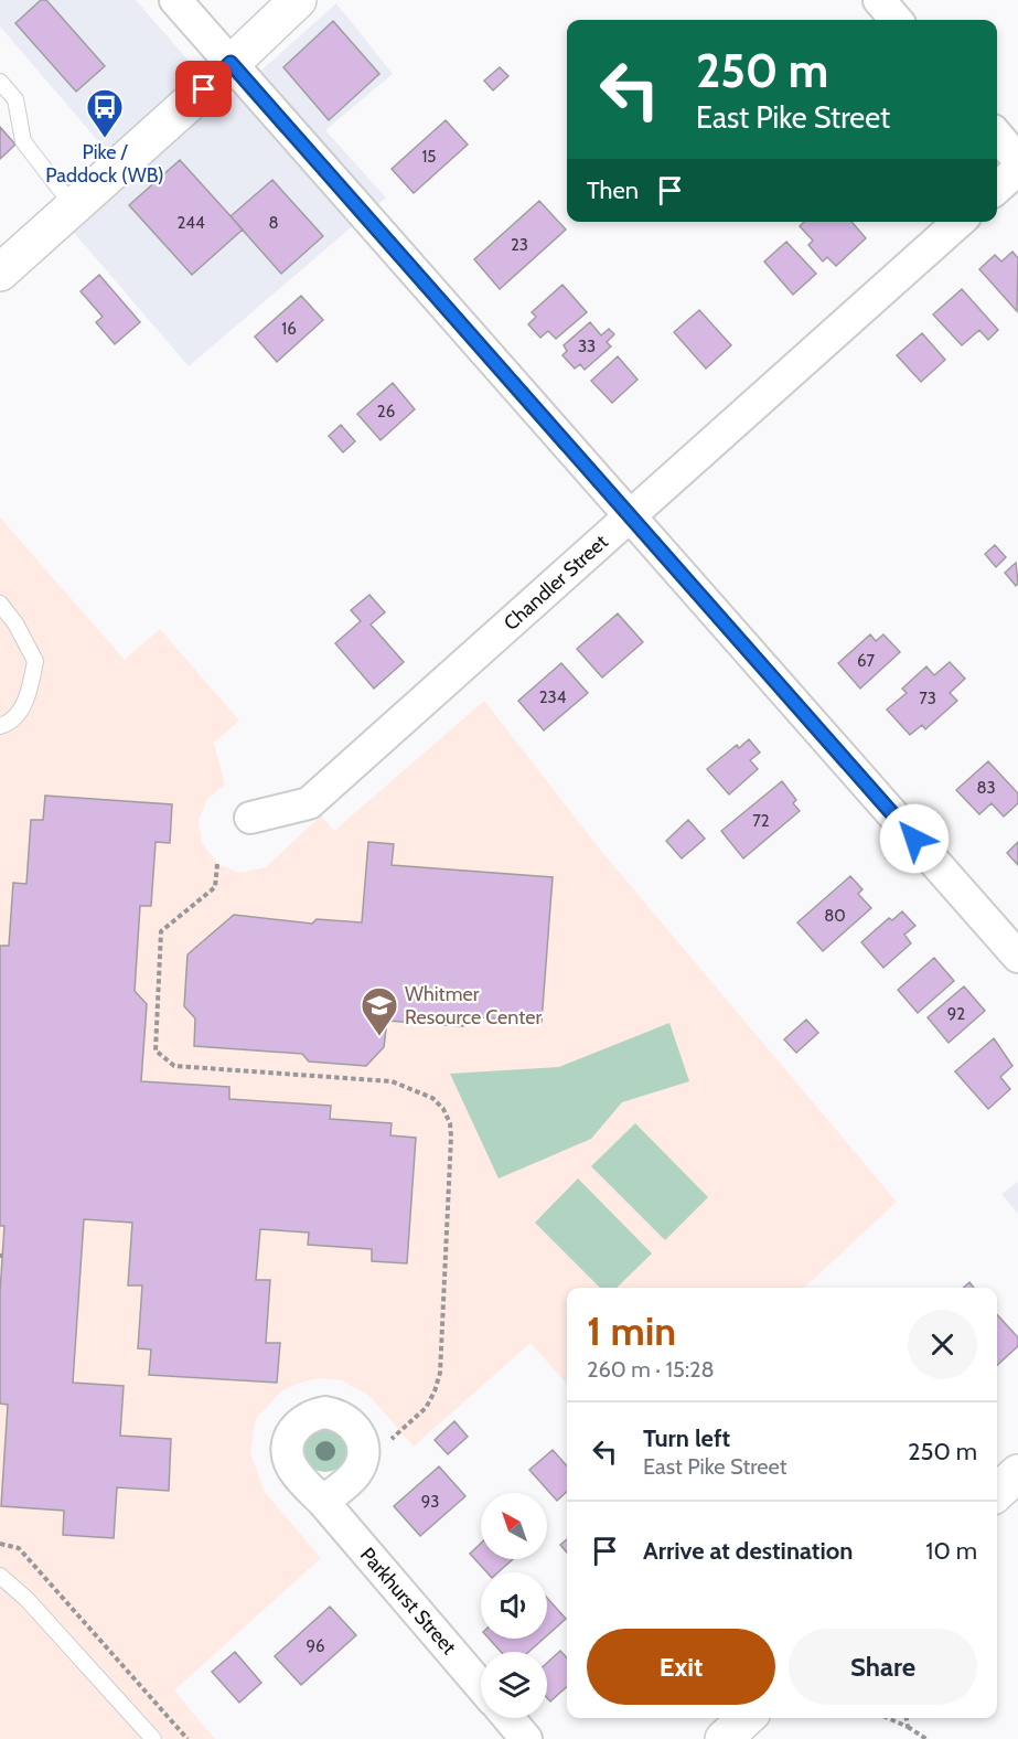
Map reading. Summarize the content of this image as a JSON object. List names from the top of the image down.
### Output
{
  "streets": {
    "street": ["Chandler Street", "Parkhurst Street"]
  },
  "places": {
    "bus stop": ["Pike / Paddock (WB)"],
    "school or university": ["Whitmer Resource Center"]
  },
  "house_numbers": [
    "15",
    "244",
    "8",
    "23",
    "16",
    "33",
    "26",
    "67",
    "234",
    "73",
    "83",
    "72",
    "80",
    "92",
    "93",
    "96"
  ],
  "north": "top left",
  "page": {
    "turn": ["250 m", "East Pike Street"],
    "then": "Then",
    "heading": ["1 min", "260 m · 15:28"],
    "list": [
      {
        "name": "Turn left",
        "note": "East Pike Street",
        "value": "250 m"
      },
      {
        "name": "Arrive at destination",
        "value": "10 m"
      }
    ],
    "buttons": ["Exit", "Share"]
  }
}
